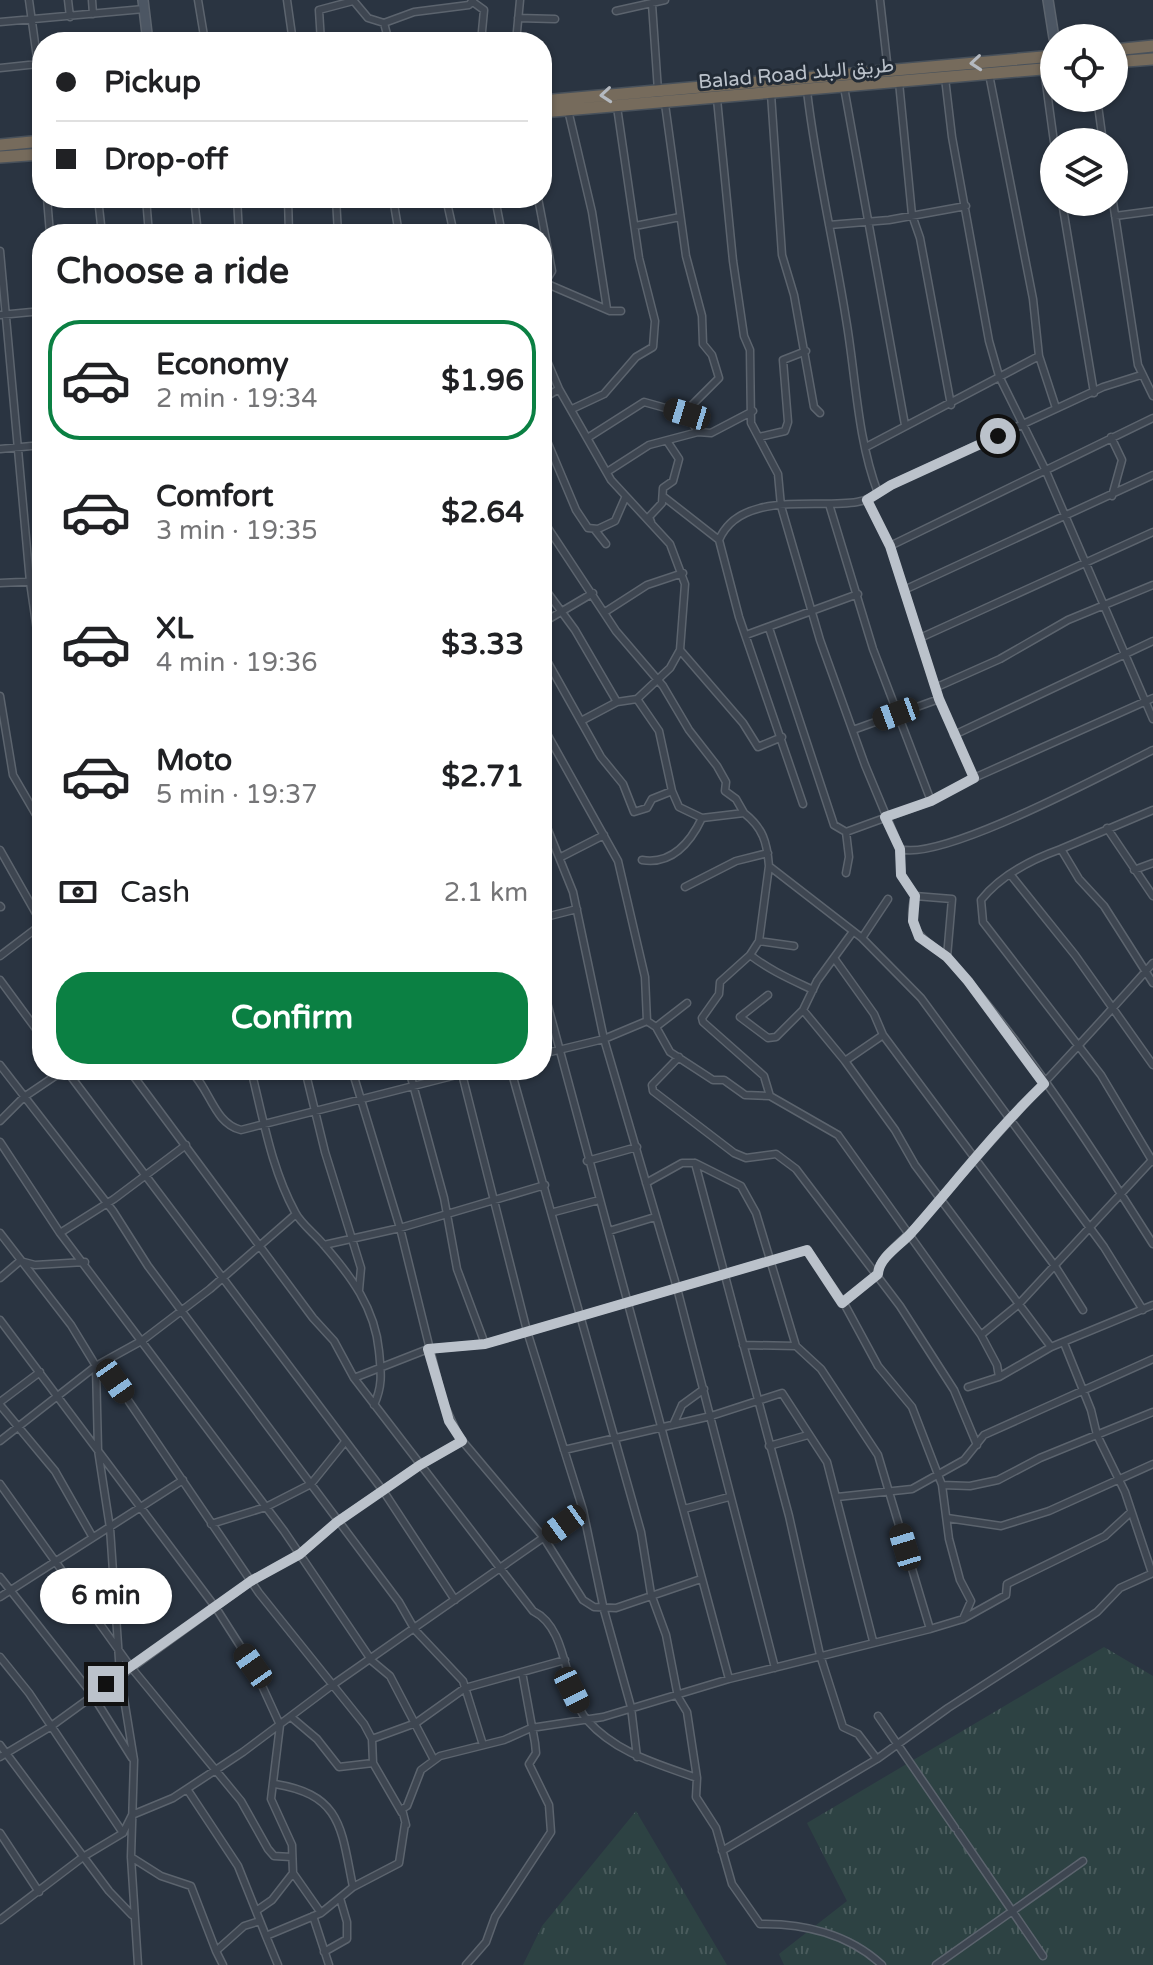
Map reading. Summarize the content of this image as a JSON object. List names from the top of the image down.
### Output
{
  "streets": {
    "highway": ["Balad Road طريق البلد"]
  },
  "page": {
    "banner": ["Pickup", "Drop-off"],
    "heading": "Choose a ride",
    "list": [
      {
        "name": "Economy",
        "note": "2 min · 19:34",
        "value": "$1.96"
      },
      {
        "name": "Comfort",
        "note": "3 min · 19:35",
        "value": "$2.64"
      },
      {
        "name": "XL",
        "note": "4 min · 19:36",
        "value": "$3.33"
      },
      {
        "name": "Moto",
        "note": "5 min · 19:37",
        "value": "$2.71"
      }
    ],
    "pay": ["Cash", "2.1 km"],
    "buttons": "Confirm",
    "bubble": "6 min"
  }
}
